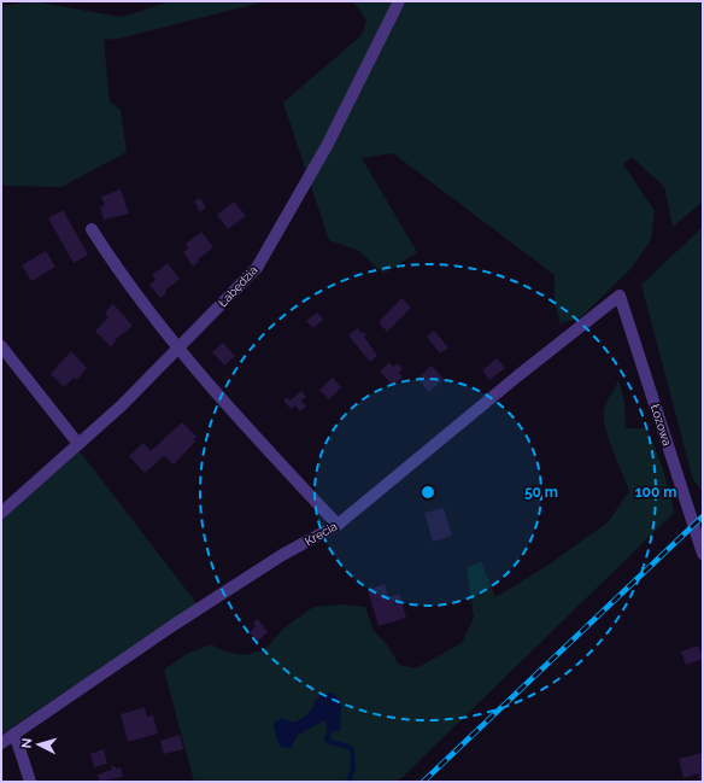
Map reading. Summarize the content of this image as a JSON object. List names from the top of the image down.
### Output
{
  "streets": {
    "street": ["Łabędzia", "Łozowa", "Krecia"]
  },
  "crossings": [
    ["Łozowa", "Krecia"]
  ],
  "north": "left",
  "rings": ["50 m", "100 m"]
}
